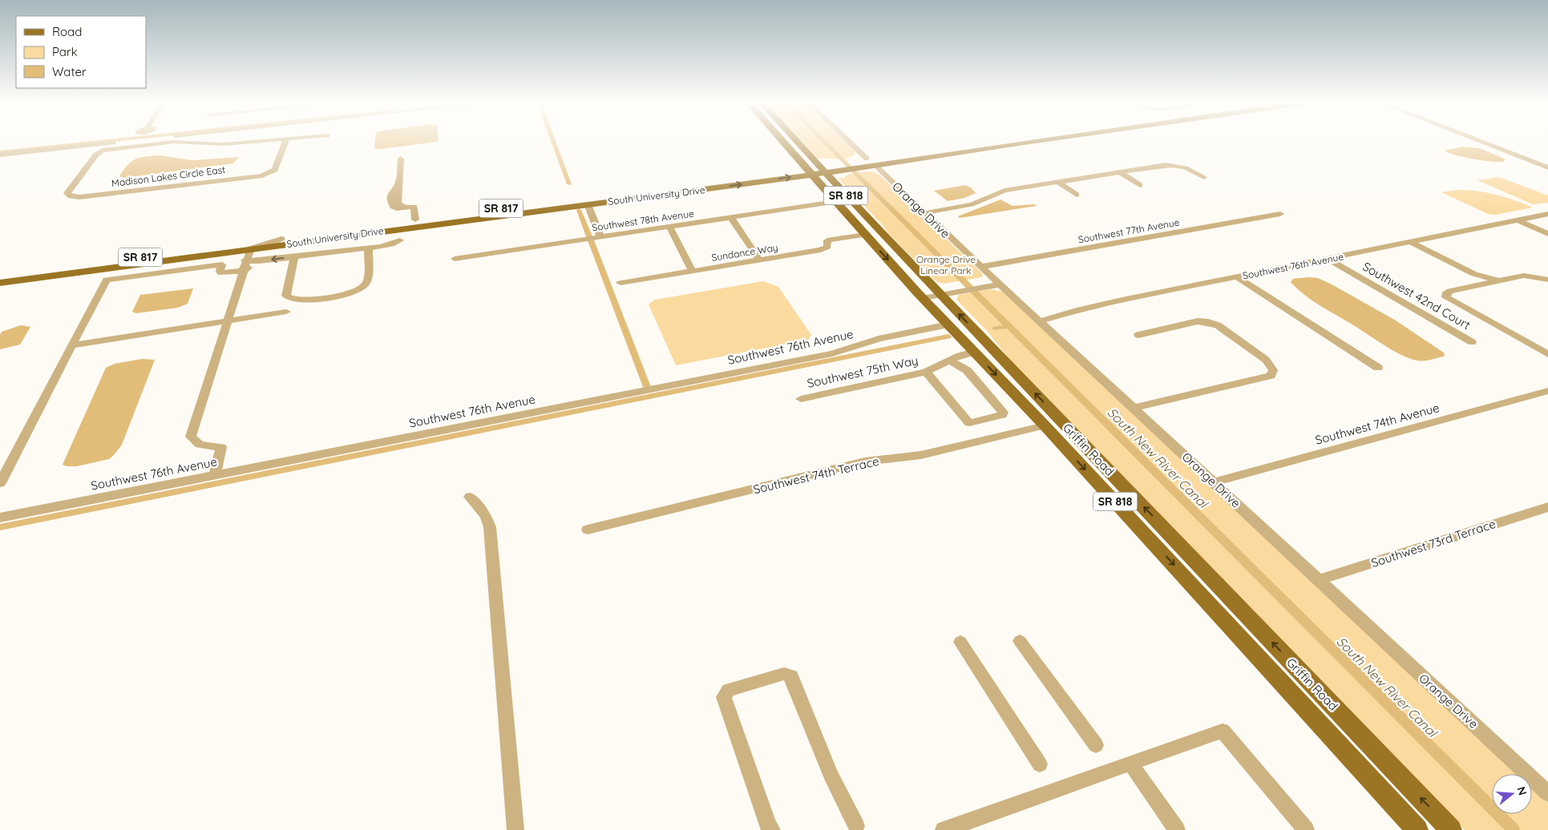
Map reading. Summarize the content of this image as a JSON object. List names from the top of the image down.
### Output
{
  "streets": {
    "main road": [
      "South University Drive",
      "SR 818",
      "SR 817",
      "Griffin Road"
    ],
    "street": [
      "Madison Lakes Circle East",
      "Orange Drive",
      "Southwest 78th Avenue",
      "Southwest 77th Avenue",
      "Sundance Way",
      "Southwest 76th Avenue",
      "Southwest 42nd Court",
      "Southwest 75th Way",
      "Southwest 74th Avenue",
      "Southwest 74th Terrace",
      "Southwest 73rd Terrace"
    ]
  },
  "crossings": [
    ["South University Drive", "Orange Drive"],
    ["South University Drive", "Griffin Road"],
    ["Orange Drive", "Southwest 77th Avenue"],
    ["Orange Drive", "Southwest 76th Avenue"],
    ["Orange Drive", "Southwest 74th Avenue"],
    ["Orange Drive", "Southwest 73rd Terrace"],
    ["Southwest 78th Avenue", "Griffin Road"],
    ["Sundance Way", "Griffin Road"],
    ["Southwest 76th Avenue", "Southwest 42nd Court"],
    ["Southwest 76th Avenue", "Griffin Road"],
    ["Southwest 75th Way", "Griffin Road"],
    ["Griffin Road", "Southwest 74th Terrace"]
  ],
  "water": ["South New River Canal"],
  "parks": ["Orange Drive Linear Park"],
  "legend": ["Road", "Park", "Water"],
  "north": "right"
}
